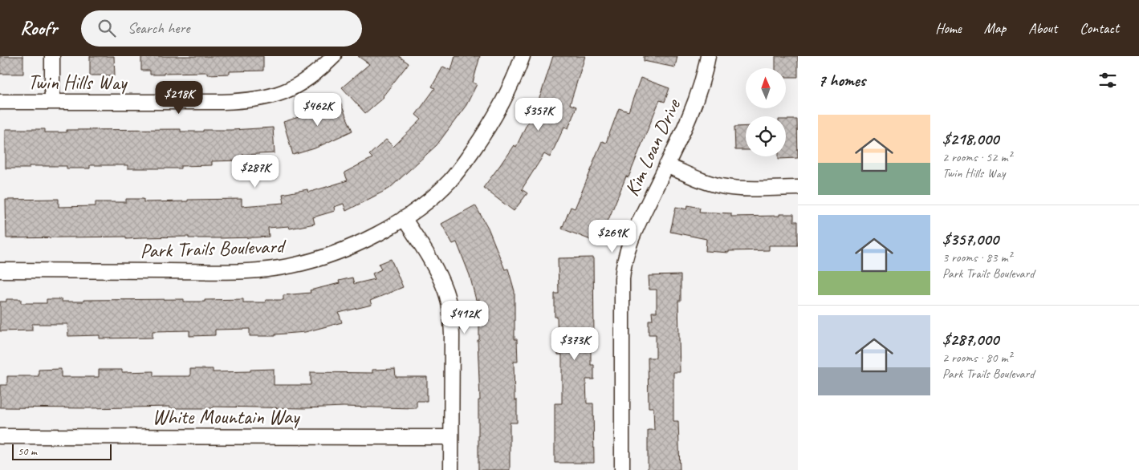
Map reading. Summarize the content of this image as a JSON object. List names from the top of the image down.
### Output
{
  "streets": {
    "street": [
      "Twin Hills Way",
      "Kim Loan Drive",
      "Park Trails Boulevard",
      "White Mountain Way"
    ]
  },
  "scale_bar": "50 m",
  "north": "top",
  "page": {
    "header": "Roofr",
    "search": "Search here",
    "nav": [
      "Home",
      "Map",
      "About",
      "Contact"
    ],
    "heading": "7 homes",
    "price": [
      "$218K",
      "$462K",
      "$357K",
      "$287K",
      "$269K",
      "$412K",
      "$373K"
    ],
    "list": [
      {
        "name": "$218,000",
        "note": "2 rooms · 52 m² · Twin Hills Way"
      },
      {
        "name": "$357,000",
        "note": "3 rooms · 83 m² · Park Trails Boulevard"
      },
      {
        "name": "$287,000",
        "note": "2 rooms · 80 m² · Park Trails Boulevard"
      }
    ],
    "scale": "50 m"
  }
}
